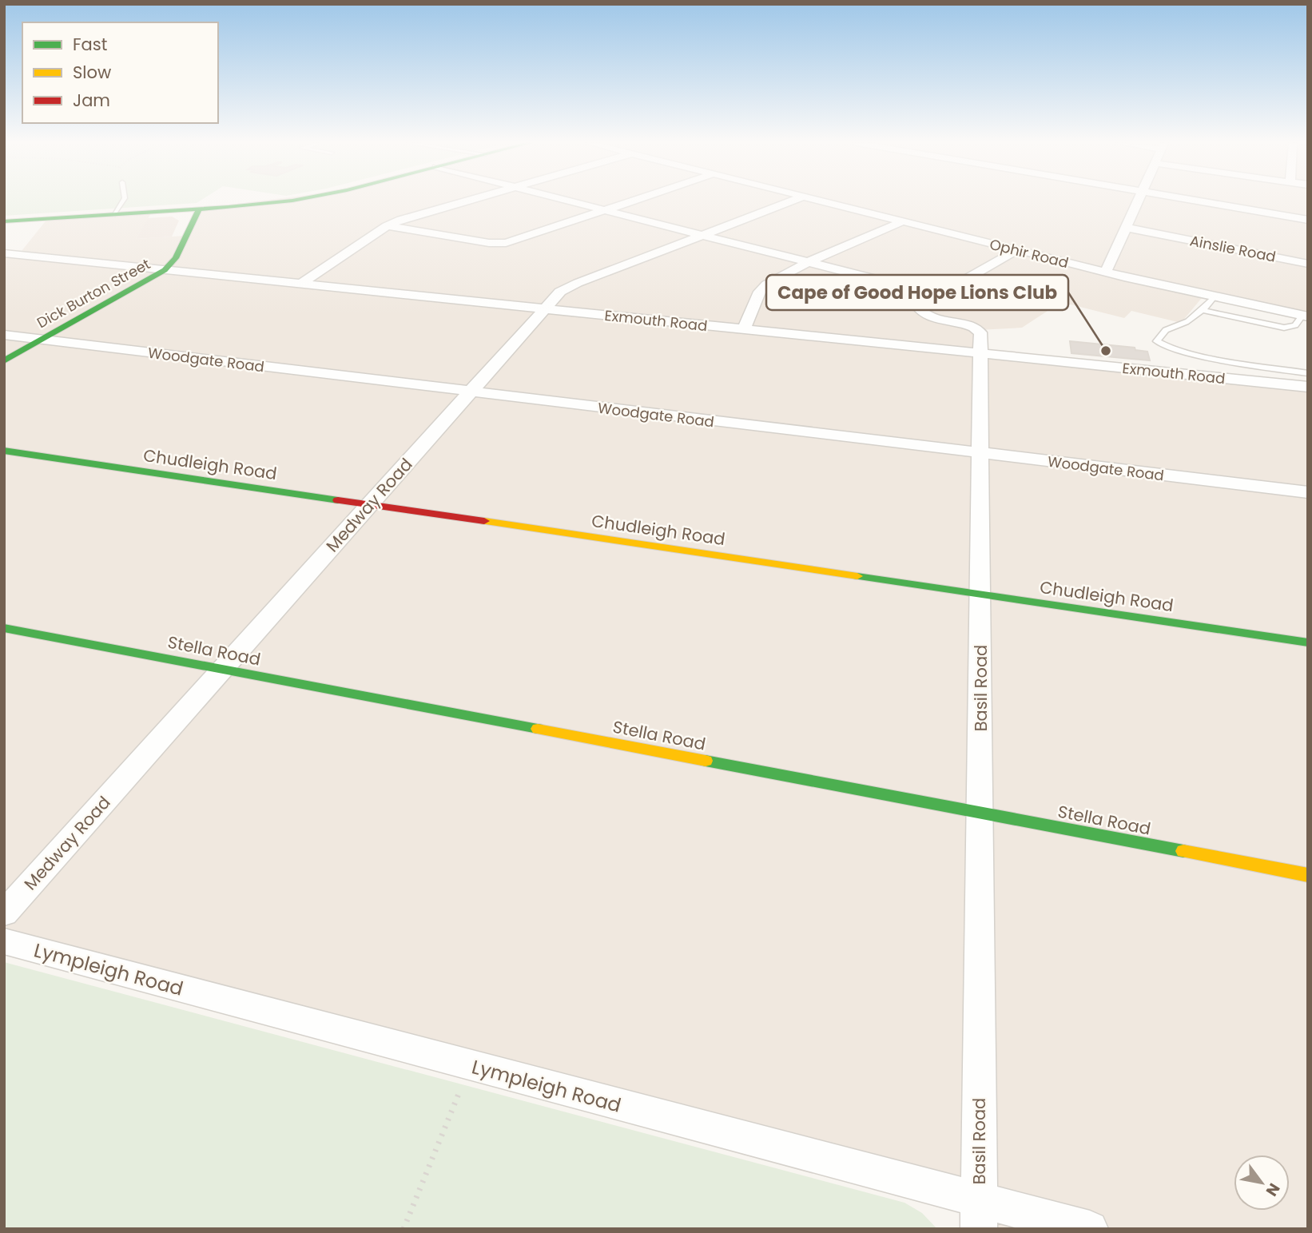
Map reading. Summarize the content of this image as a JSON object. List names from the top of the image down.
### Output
{
  "streets": {
    "street": [
      "Ainslie Road",
      "Ophir Road",
      "Dick Burton Street",
      "Exmouth Road",
      "Woodgate Road",
      "Chudleigh Road",
      "Medway Road",
      "Stella Road",
      "Basil Road",
      "Lympleigh Road"
    ]
  },
  "crossings": [
    ["Ophir Road", "Basil Road"],
    ["Dick Burton Street", "Exmouth Road"],
    ["Dick Burton Street", "Woodgate Road"],
    ["Exmouth Road", "Medway Road"],
    ["Exmouth Road", "Basil Road"],
    ["Woodgate Road", "Medway Road"],
    ["Woodgate Road", "Basil Road"],
    ["Chudleigh Road", "Medway Road"],
    ["Chudleigh Road", "Basil Road"],
    ["Medway Road", "Stella Road"],
    ["Stella Road", "Basil Road"],
    ["Basil Road", "Lympleigh Road"]
  ],
  "places": ["Cape of Good Hope Lions Club"],
  "legend": ["Fast", "Slow", "Jam"],
  "north": "bottom right"
}
